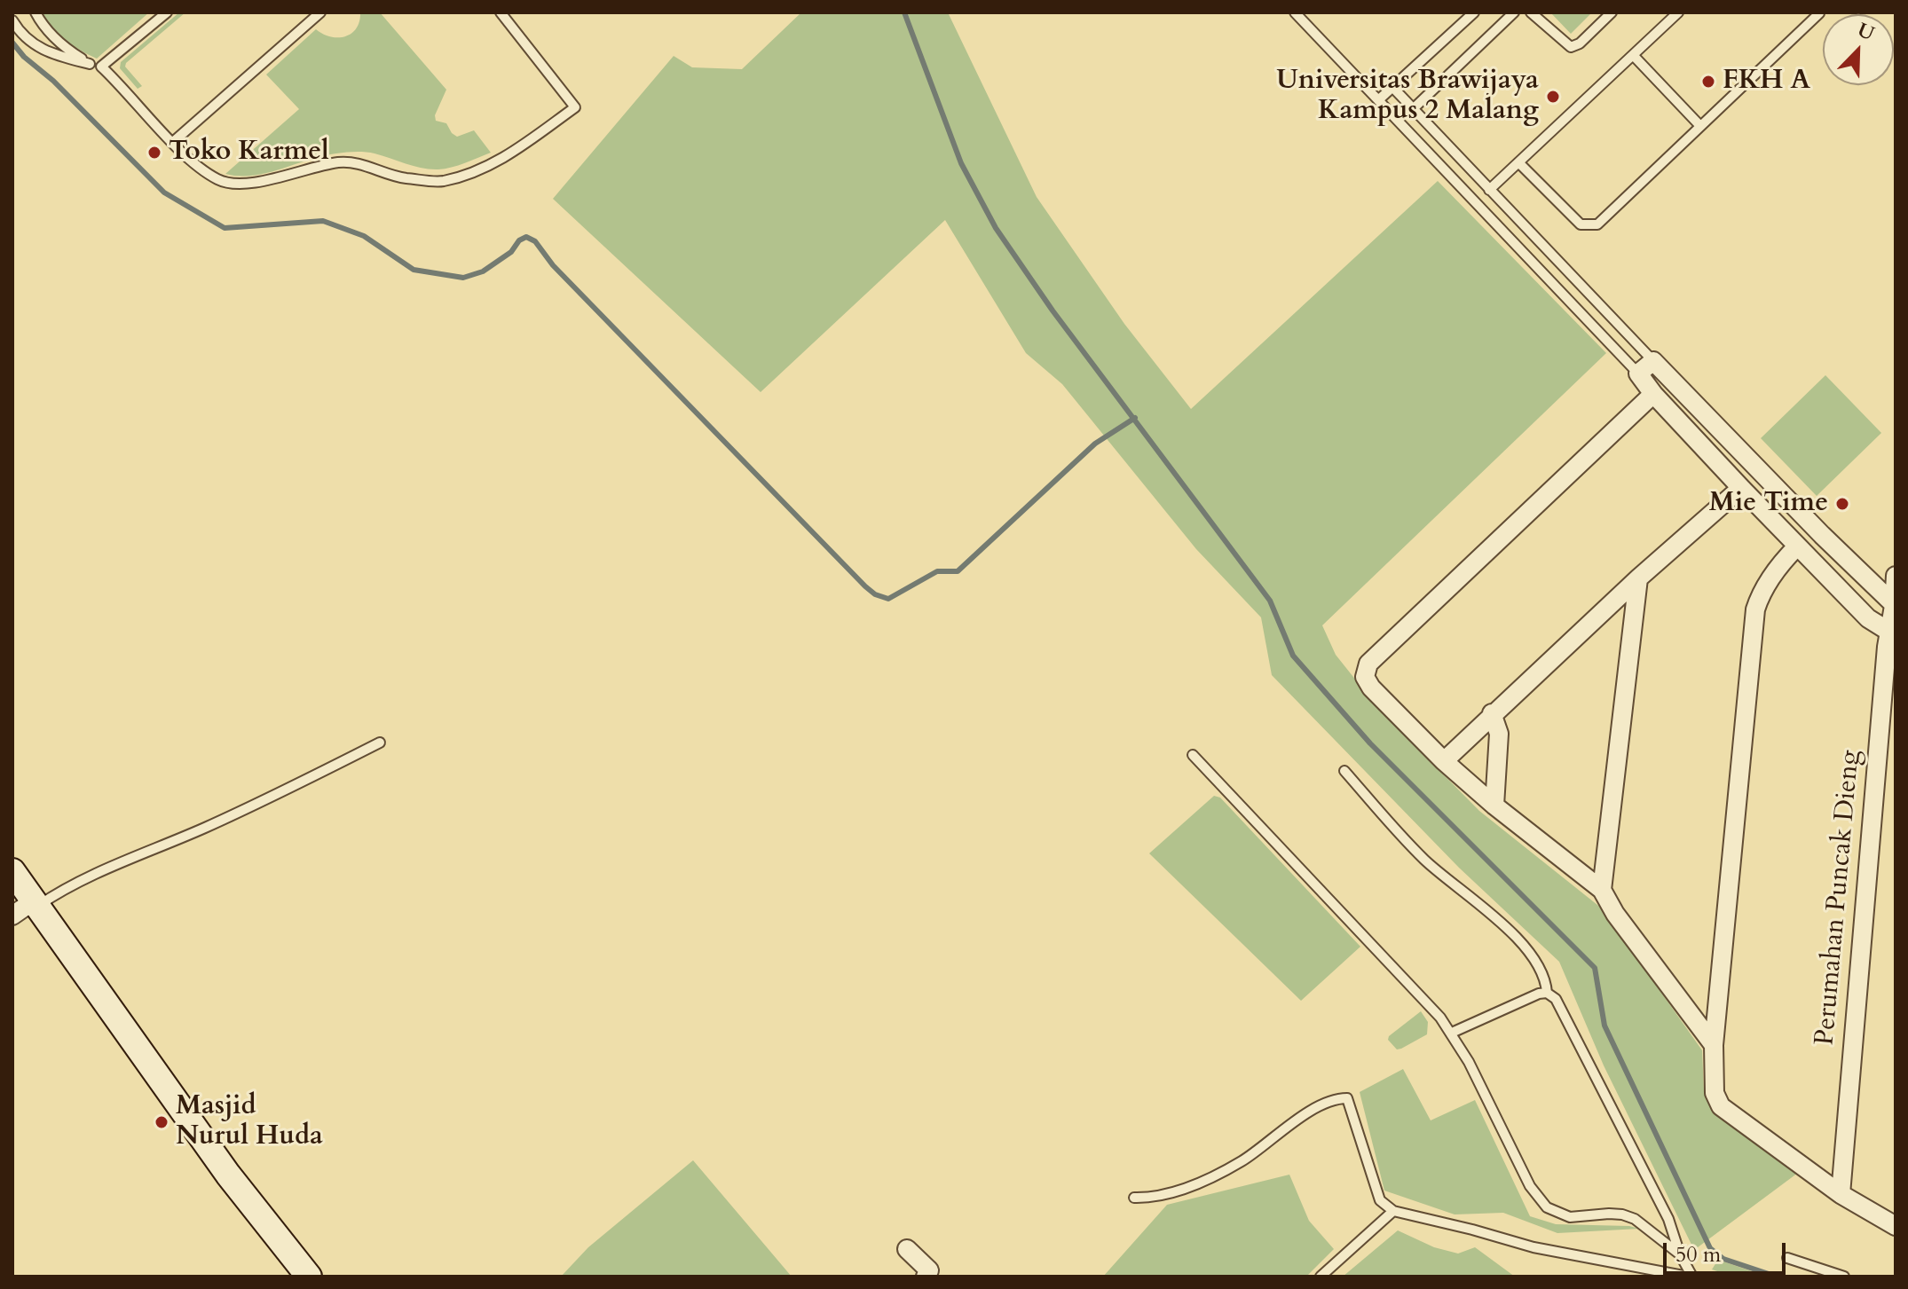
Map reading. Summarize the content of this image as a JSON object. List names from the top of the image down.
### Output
{
  "streets": {
    "street": ["Perumahan Puncak Dieng"]
  },
  "places": [
    "FKH A",
    "Universitas Brawijaya Kampus 2 Malang",
    "Toko Karmel",
    "Mie Time",
    "Masjid Nurul Huda"
  ],
  "scale_bar": "50 m",
  "north": "top right"
}
